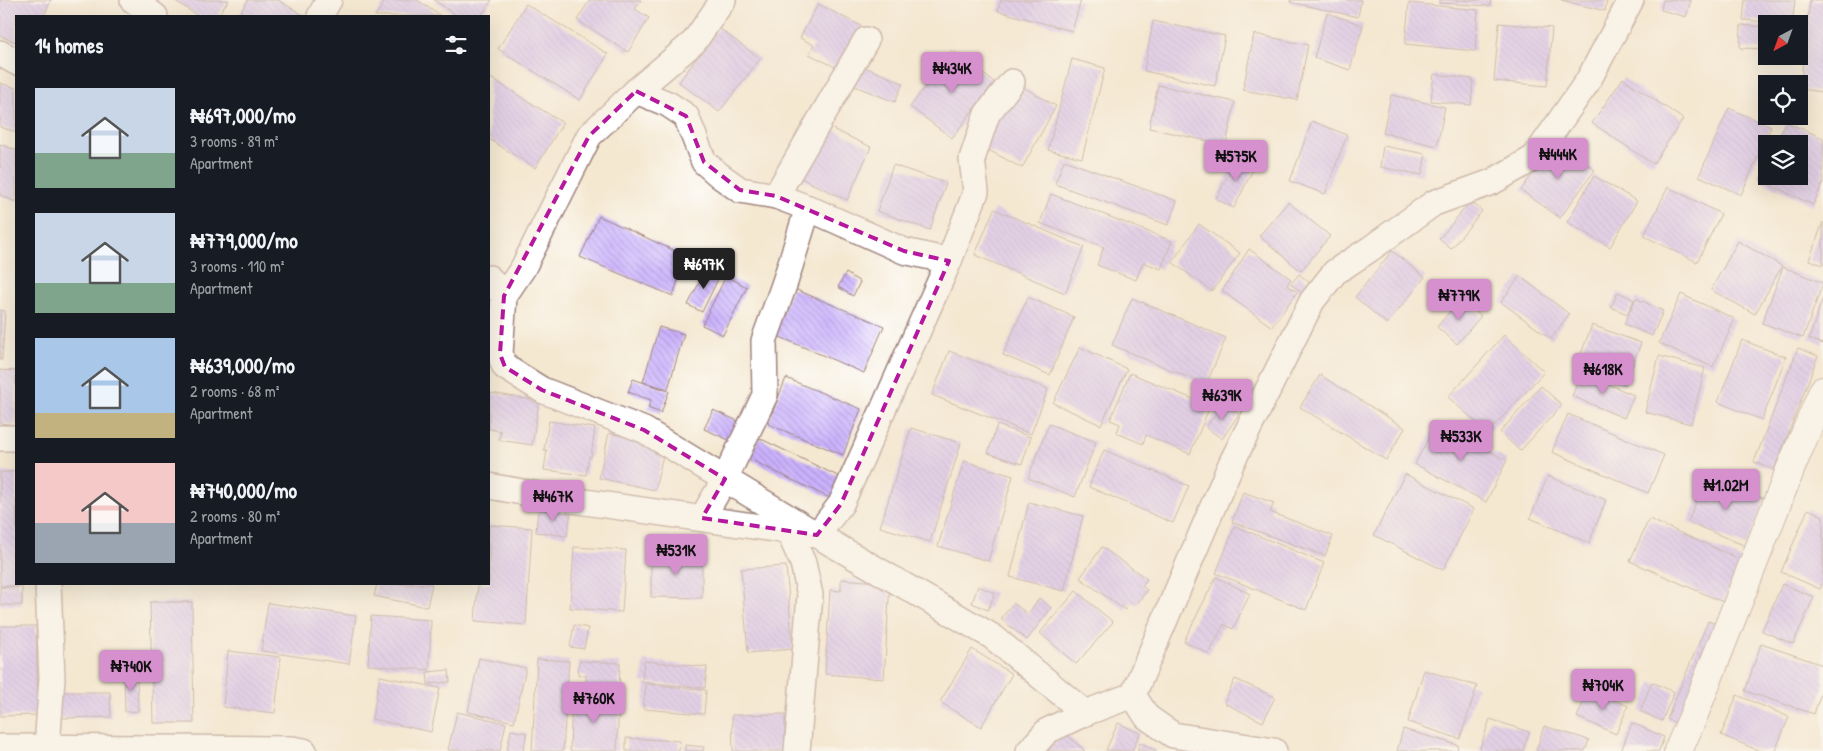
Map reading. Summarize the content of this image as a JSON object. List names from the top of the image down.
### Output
{
  "north": "bottom left",
  "page": {
    "heading": "14 homes",
    "price": [
      "₦434K",
      "₦444K",
      "₦575K",
      "₦697K",
      "₦779K",
      "₦618K",
      "₦639K",
      "₦533K",
      "₦1.02M",
      "₦467K",
      "₦531K",
      "₦740K",
      "₦704K",
      "₦760K"
    ],
    "list": [
      {
        "name": "₦697,000/mo",
        "note": "3 rooms · 89 m² · Apartment"
      },
      {
        "name": "₦779,000/mo",
        "note": "3 rooms · 110 m² · Apartment"
      },
      {
        "name": "₦639,000/mo",
        "note": "2 rooms · 68 m² · Apartment"
      },
      {
        "name": "₦740,000/mo",
        "note": "2 rooms · 80 m² · Apartment"
      }
    ]
  }
}
